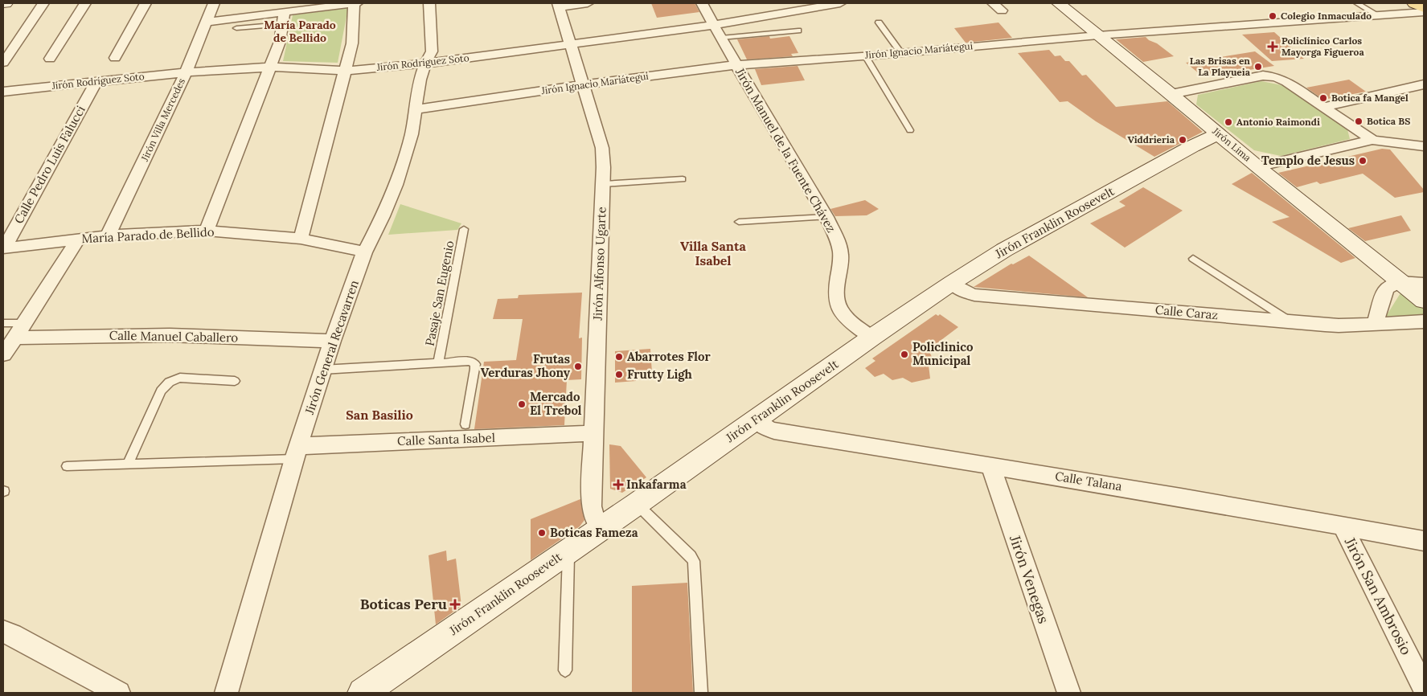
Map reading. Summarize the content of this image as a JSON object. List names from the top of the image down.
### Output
{
  "streets": {
    "street": [
      "Jirón Ignacio Mariátegui",
      "Jirón Rodríguez Soto",
      "Jirón Villa Mercedes",
      "Jirón Lima",
      "Jirón Manuel de la Fuente Chávez",
      "Calle Pedro Luis Falucci",
      "Jirón Franklin Roosevelt",
      "María Parado de Bellido",
      "Jirón Alfonso Ugarte",
      "Calle Caraz",
      "Calle Manuel Caballero",
      "Jirón General Recavarren",
      "Calle Santa Isabel",
      "Calle Talana",
      "Jirón Venegas",
      "Jirón San Ambrosio"
    ],
    "lane": ["Pasaje San Eugenio"]
  },
  "crossings": [
    ["Jirón Ignacio Mariátegui", "Jirón Lima"],
    ["Jirón Ignacio Mariátegui", "Jirón Manuel de la Fuente Chávez"],
    ["Jirón Ignacio Mariátegui", "Jirón Alfonso Ugarte"],
    ["Jirón Ignacio Mariátegui", "Jirón General Recavarren"],
    ["Jirón Rodríguez Soto", "Jirón Villa Mercedes"],
    ["Jirón Rodríguez Soto", "Jirón Manuel de la Fuente Chávez"],
    ["Jirón Rodríguez Soto", "Calle Pedro Luis Falucci"],
    ["Jirón Rodríguez Soto", "Jirón Alfonso Ugarte"],
    ["Jirón Rodríguez Soto", "Jirón General Recavarren"],
    ["Jirón Villa Mercedes", "María Parado de Bellido"],
    ["Jirón Lima", "Jirón Franklin Roosevelt"],
    ["Jirón Manuel de la Fuente Chávez", "Jirón Franklin Roosevelt"],
    ["Calle Pedro Luis Falucci", "María Parado de Bellido"],
    ["Jirón Franklin Roosevelt", "Jirón Alfonso Ugarte"],
    ["Jirón Franklin Roosevelt", "Calle Caraz"],
    ["Jirón Franklin Roosevelt", "Calle Talana"],
    ["María Parado de Bellido", "Jirón General Recavarren"],
    ["Jirón Alfonso Ugarte", "Calle Santa Isabel"],
    ["Calle Manuel Caballero", "Jirón General Recavarren"],
    ["Jirón General Recavarren", "Calle Santa Isabel"],
    ["Calle Talana", "Jirón Venegas"],
    ["Calle Talana", "Jirón San Ambrosio"]
  ],
  "districts": ["María Parado de Bellido", "Villa Santa Isabel", "San Basilio"],
  "places": {
    "other": [
      "Colegio Inmaculado",
      "Las Brisas en La Playueia",
      "Botica fa Mangel",
      "Botica BS",
      "Antonio Raimondi",
      "Viddrieria",
      "Templo de Jesus",
      "Policlinico Municipal",
      "Abarrotes Flor",
      "Frutas Verduras Jhony",
      "Frutty Ligh",
      "Mercado El Trebol",
      "Boticas Fameza"
    ],
    "health": ["Policlínico Carlos Mayorga Figueroa", "Inkafarma", "Boticas Peru"]
  }
}
